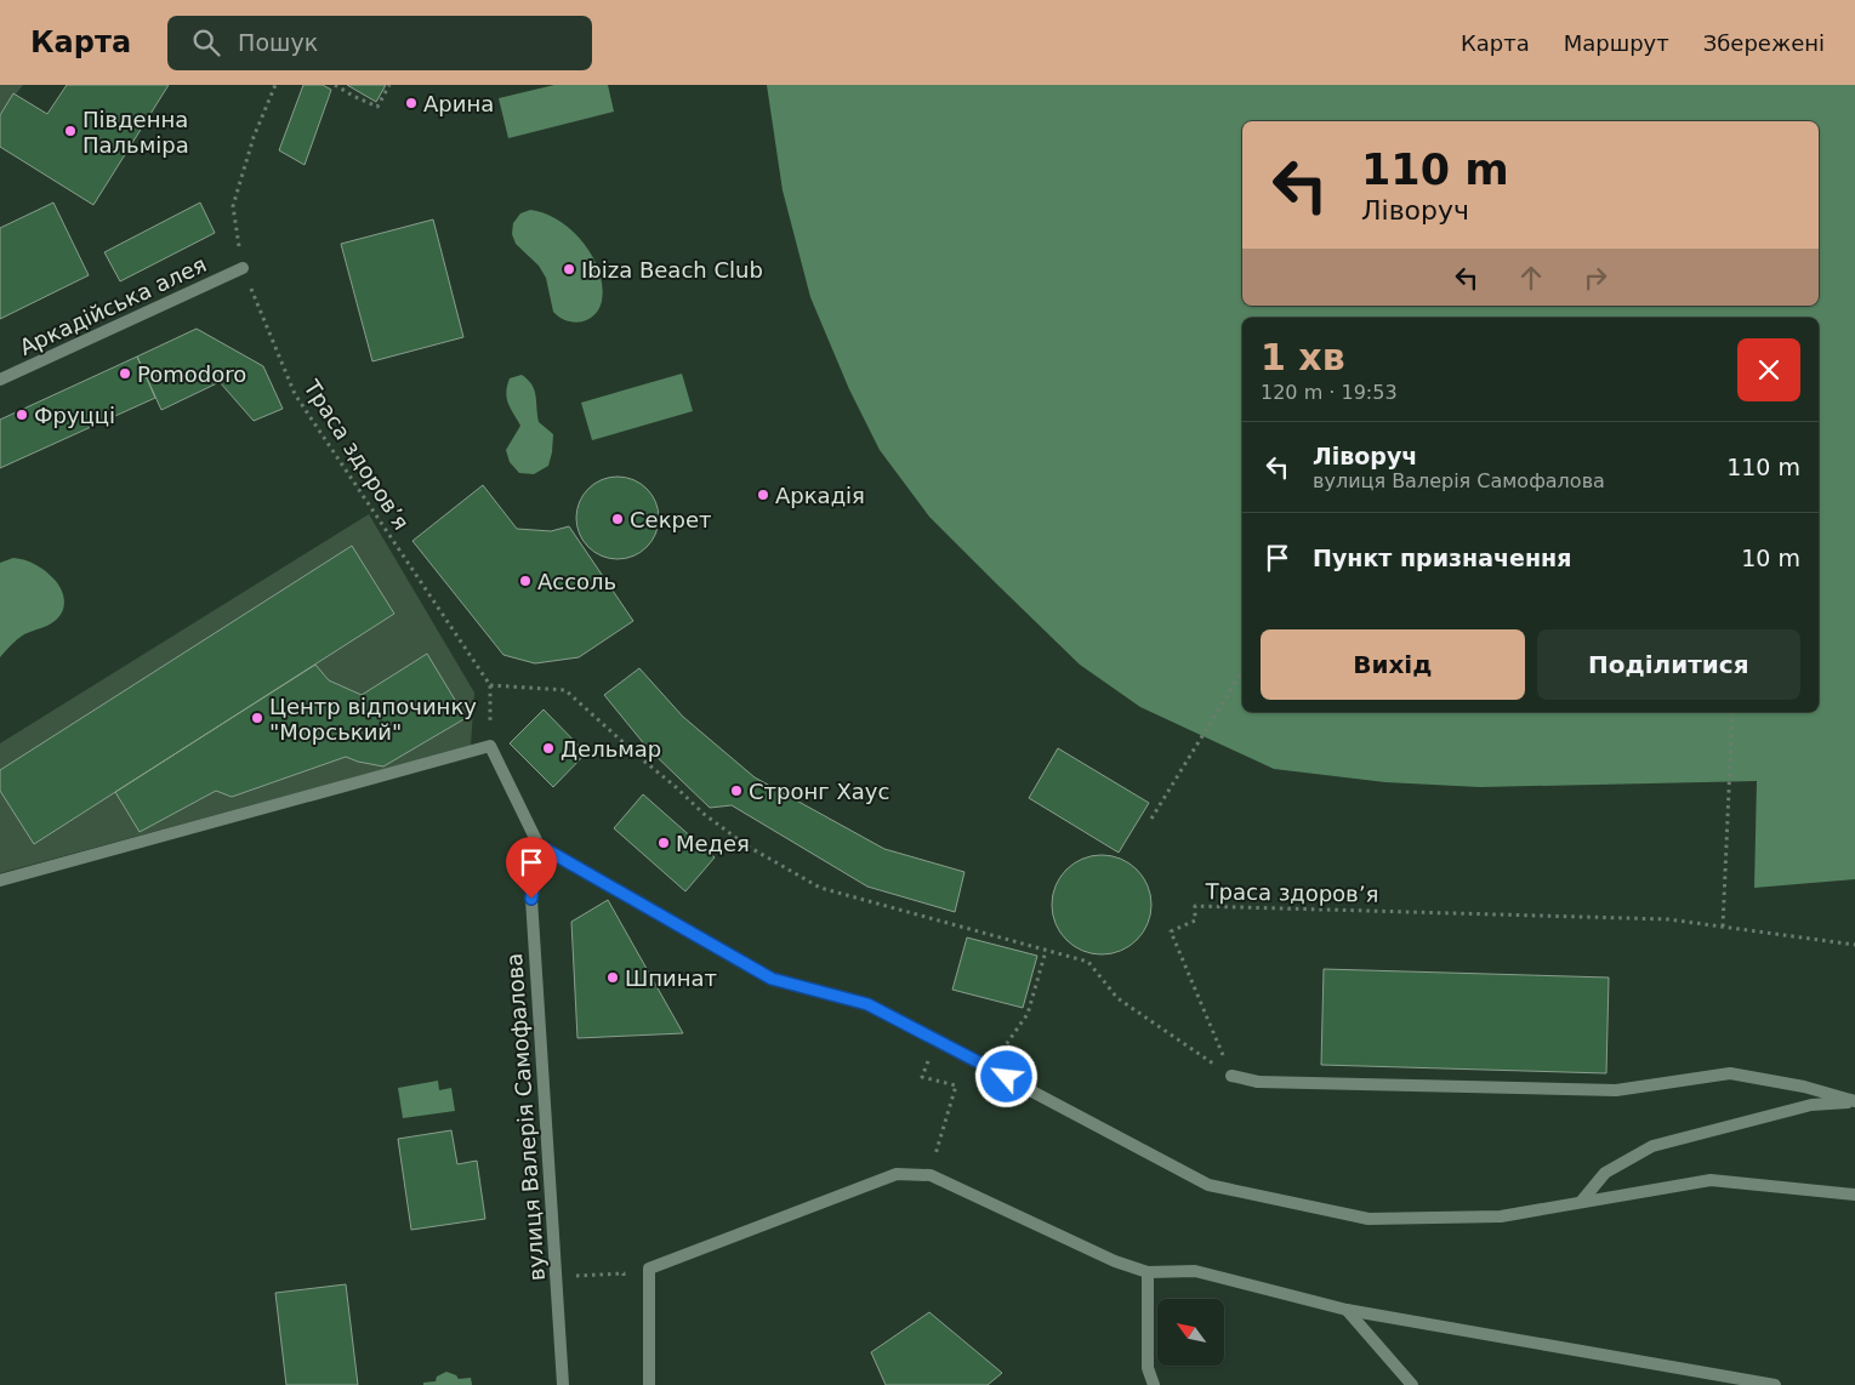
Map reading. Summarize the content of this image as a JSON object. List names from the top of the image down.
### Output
{
  "streets": {
    "street": ["Аркадійська алея", "вулиця Валерія Самофалова"],
    "path": ["Траса здоров’я"]
  },
  "crossings": [
    ["Аркадійська алея", "Траса здоров’я"]
  ],
  "places": [
    "Арина",
    "Південна Пальміра",
    "Ibiza Beach Club",
    "Pomodoro",
    "Фруцці",
    "Аркадія",
    "Секрет",
    "Ассоль",
    "Центр відпочинку \"Морський\"",
    "Дельмар",
    "Стронг Хаус",
    "Медея",
    "Шпинат"
  ],
  "north": "top left",
  "page": {
    "header": "Карта",
    "search": "Пошук",
    "nav": ["Карта", "Маршрут", "Збережені"],
    "turn": ["110 m", "Ліворуч"],
    "heading": ["1 хв", "120 m · 19:53"],
    "list": [
      {
        "name": "Ліворуч",
        "note": "вулиця Валерія Самофалова",
        "value": "110 m"
      },
      {
        "name": "Пункт призначення",
        "value": "10 m"
      }
    ],
    "buttons": ["Вихід", "Поділитися"]
  }
}
